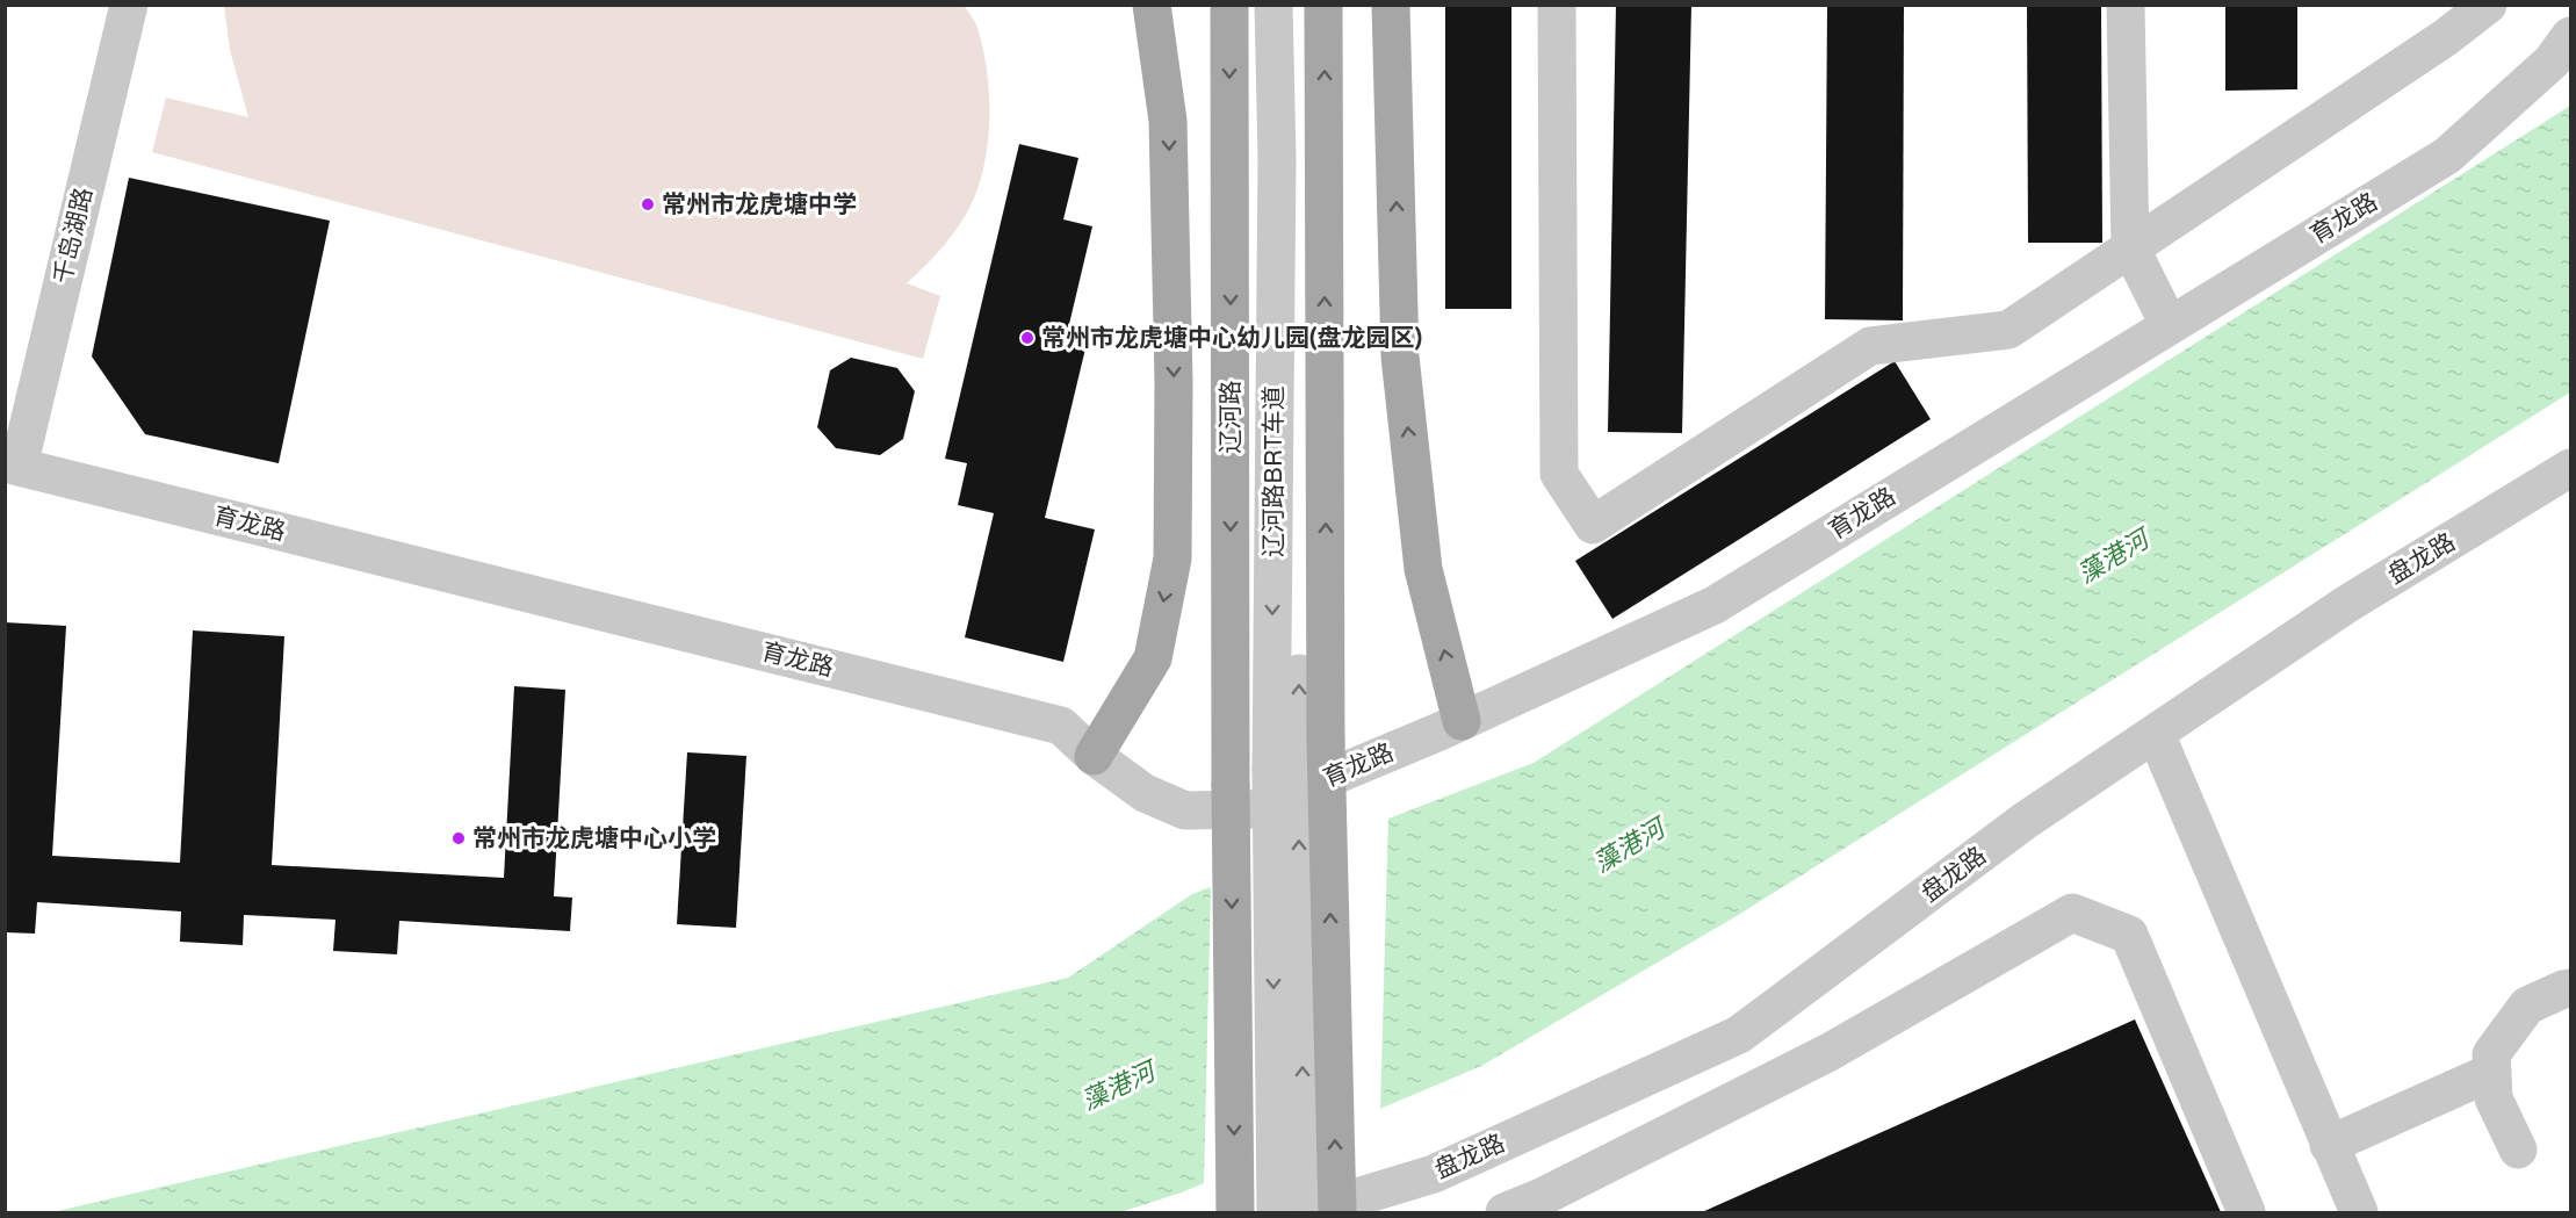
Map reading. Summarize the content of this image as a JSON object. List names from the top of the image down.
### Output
{
  "streets": {
    "main road": ["辽河路"],
    "street": [
      "育龙路",
      "千岛湖路",
      "辽河路BRT车道",
      "盘龙路"
    ]
  },
  "crossings": [
    ["育龙路", "千岛湖路"]
  ],
  "water": ["藻港河"],
  "places": ["常州市龙虎塘中学", "常州市龙虎塘中心幼儿园(盘龙园区)", "常州市龙虎塘中心小学"]
}
